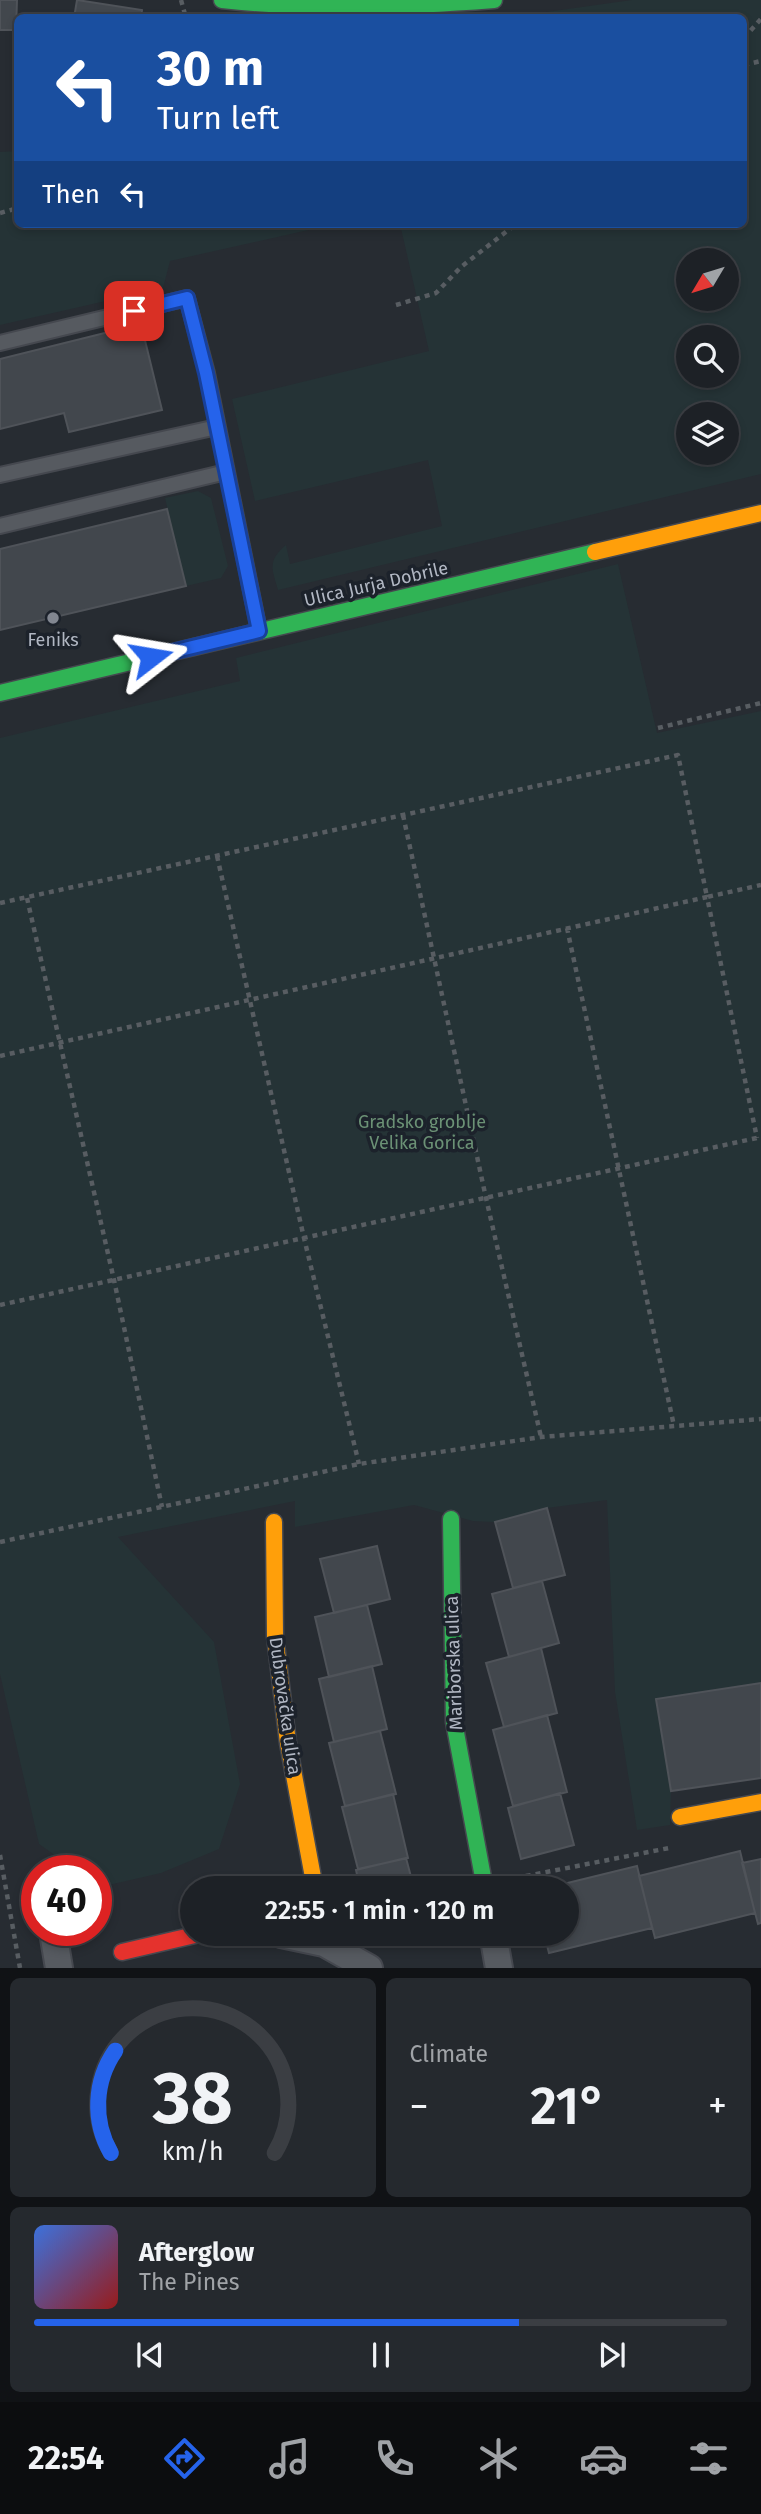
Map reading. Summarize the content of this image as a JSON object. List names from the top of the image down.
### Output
{
  "streets": {
    "street": ["Ulica Jurja Dobrile", "Mariborska ulica", "Dubrovačka ulica"]
  },
  "parks": ["Gradsko groblje Velika Gorica"],
  "places": ["Feniks"],
  "north": "bottom left",
  "page": {
    "turn": ["30 m", "Turn left"],
    "then": "Then",
    "limit": "40",
    "trip": "22:55 · 1 min · 120 m",
    "tile": "Climate",
    "heat": ["−", "21°", "+"],
    "song": ["Afterglow", "The Pines"],
    "tabs": "22:54",
    "gauge": ["38", "km/h"]
  }
}
